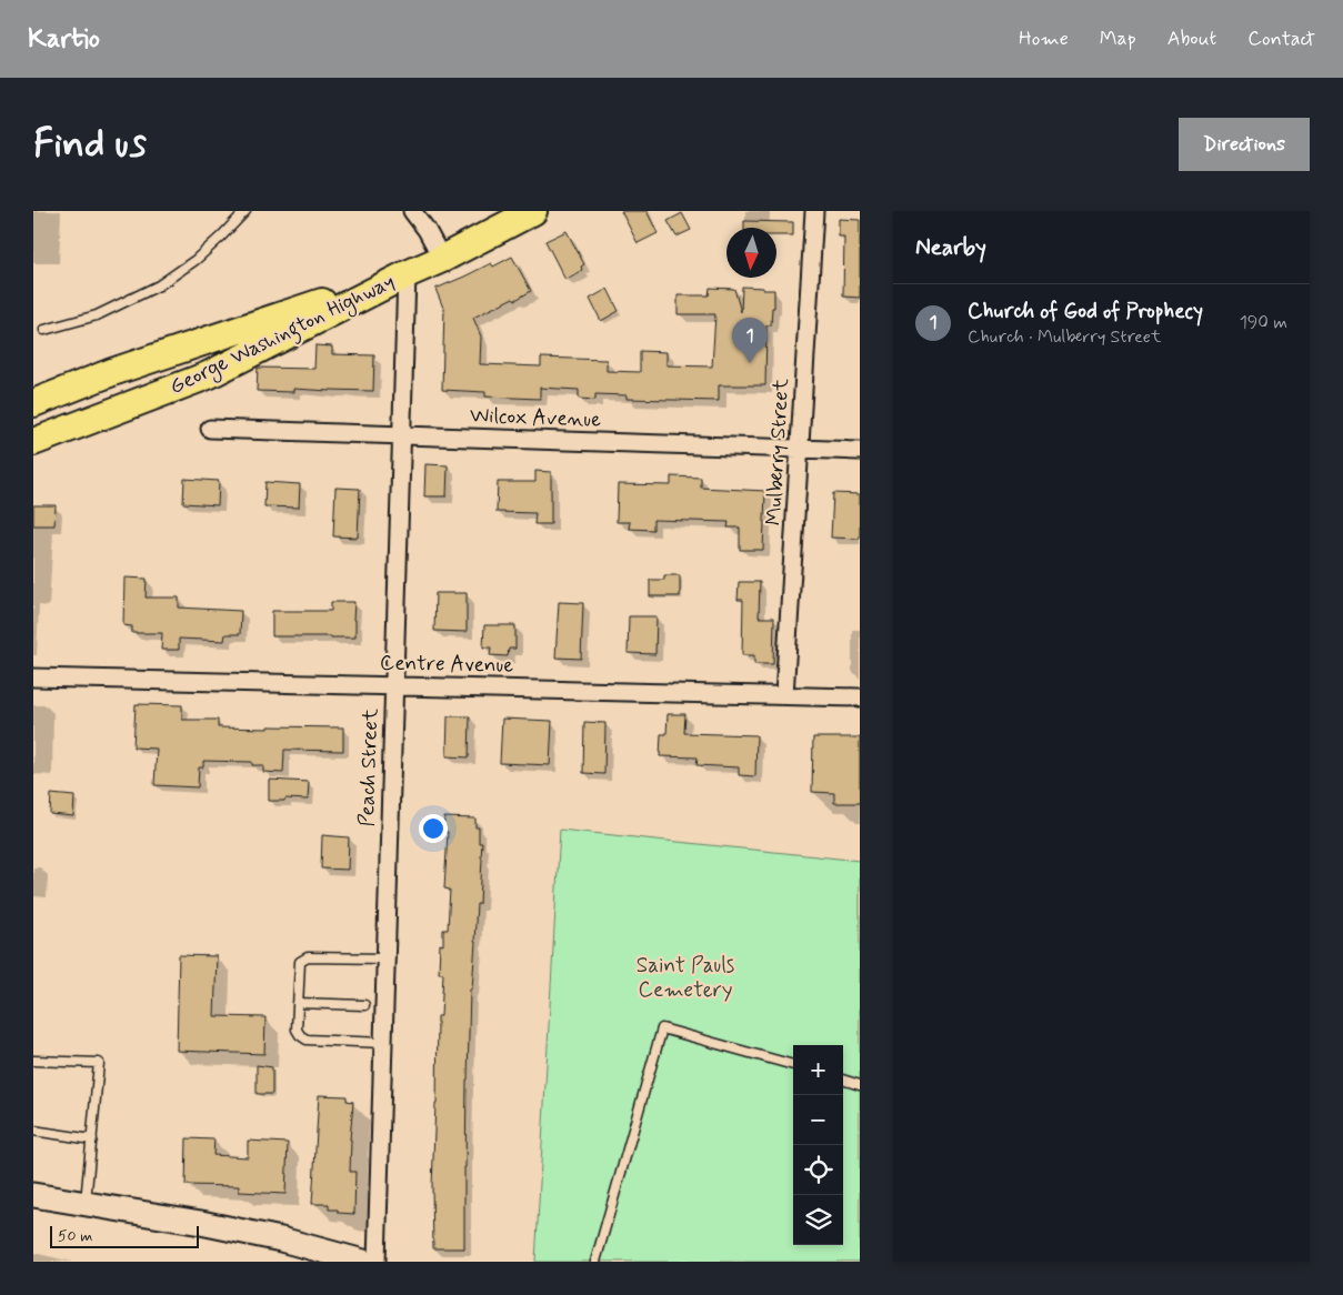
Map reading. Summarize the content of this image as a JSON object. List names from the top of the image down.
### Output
{
  "streets": {
    "main road": ["George Washington Highway"],
    "street": [
      "Wilcox Avenue",
      "Mulberry Street",
      "Centre Avenue",
      "Peach Street"
    ]
  },
  "crossings": [
    ["George Washington Highway", "Peach Street"],
    ["Wilcox Avenue", "Mulberry Street"],
    ["Wilcox Avenue", "Peach Street"],
    ["Mulberry Street", "Centre Avenue"],
    ["Centre Avenue", "Peach Street"]
  ],
  "parks": ["Saint Pauls Cemetery"],
  "scale_bar": "50 m",
  "north": "bottom",
  "page": {
    "header": "Kartio",
    "nav": [
      "Home",
      "Map",
      "About",
      "Contact"
    ],
    "buttons": "Directions",
    "title": "Find us",
    "heading": "Nearby",
    "list": [
      {
        "mark": "1",
        "name": "Church of God of Prophecy",
        "note": "Church · Mulberry Street",
        "value": "190 m"
      }
    ],
    "pins": "1",
    "map_buttons": ["+", "−"],
    "scale": "50 m"
  }
}
